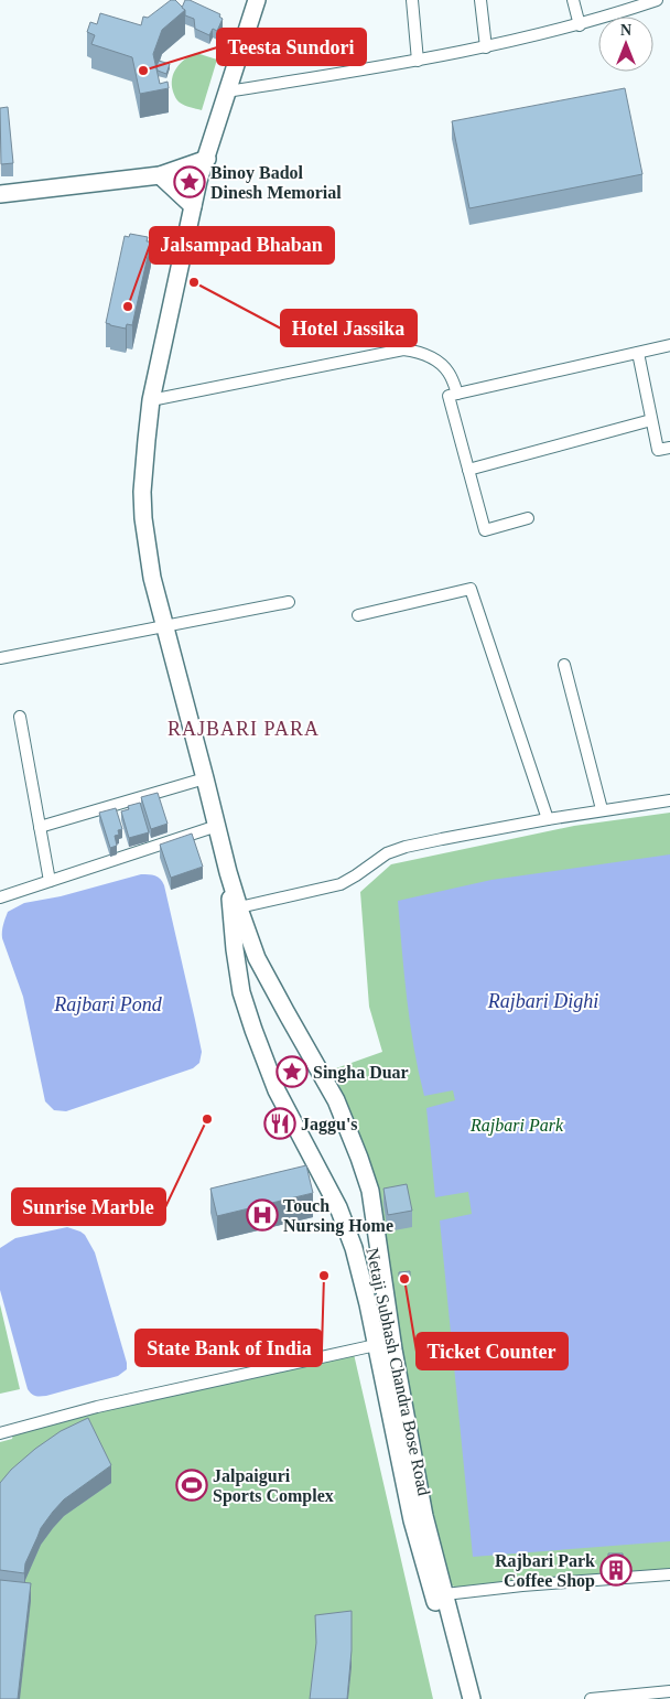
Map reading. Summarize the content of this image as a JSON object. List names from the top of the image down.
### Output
{
  "streets": {
    "street": ["Netaji Subhash Chandra Bose Road"]
  },
  "districts": ["RAJBARI PARA"],
  "water": ["Rajbari Dighi", "Rajbari Pond"],
  "parks": ["Rajbari Park"],
  "places": {
    "other": [
      "Teesta Sundori",
      "Hotel Jassika",
      "Jalsampad Bhaban",
      "Sunrise Marble",
      "State Bank of India",
      "Ticket Counter"
    ],
    "place": ["Binoy Badol Dinesh Memorial", "Singha Duar"],
    "restaurant": ["Jaggu's"],
    "hospital": ["Touch Nursing Home"],
    "sports": ["Jalpaiguri Sports Complex"],
    "building": ["Rajbari Park Coffee Shop"]
  },
  "north": "top"
}
